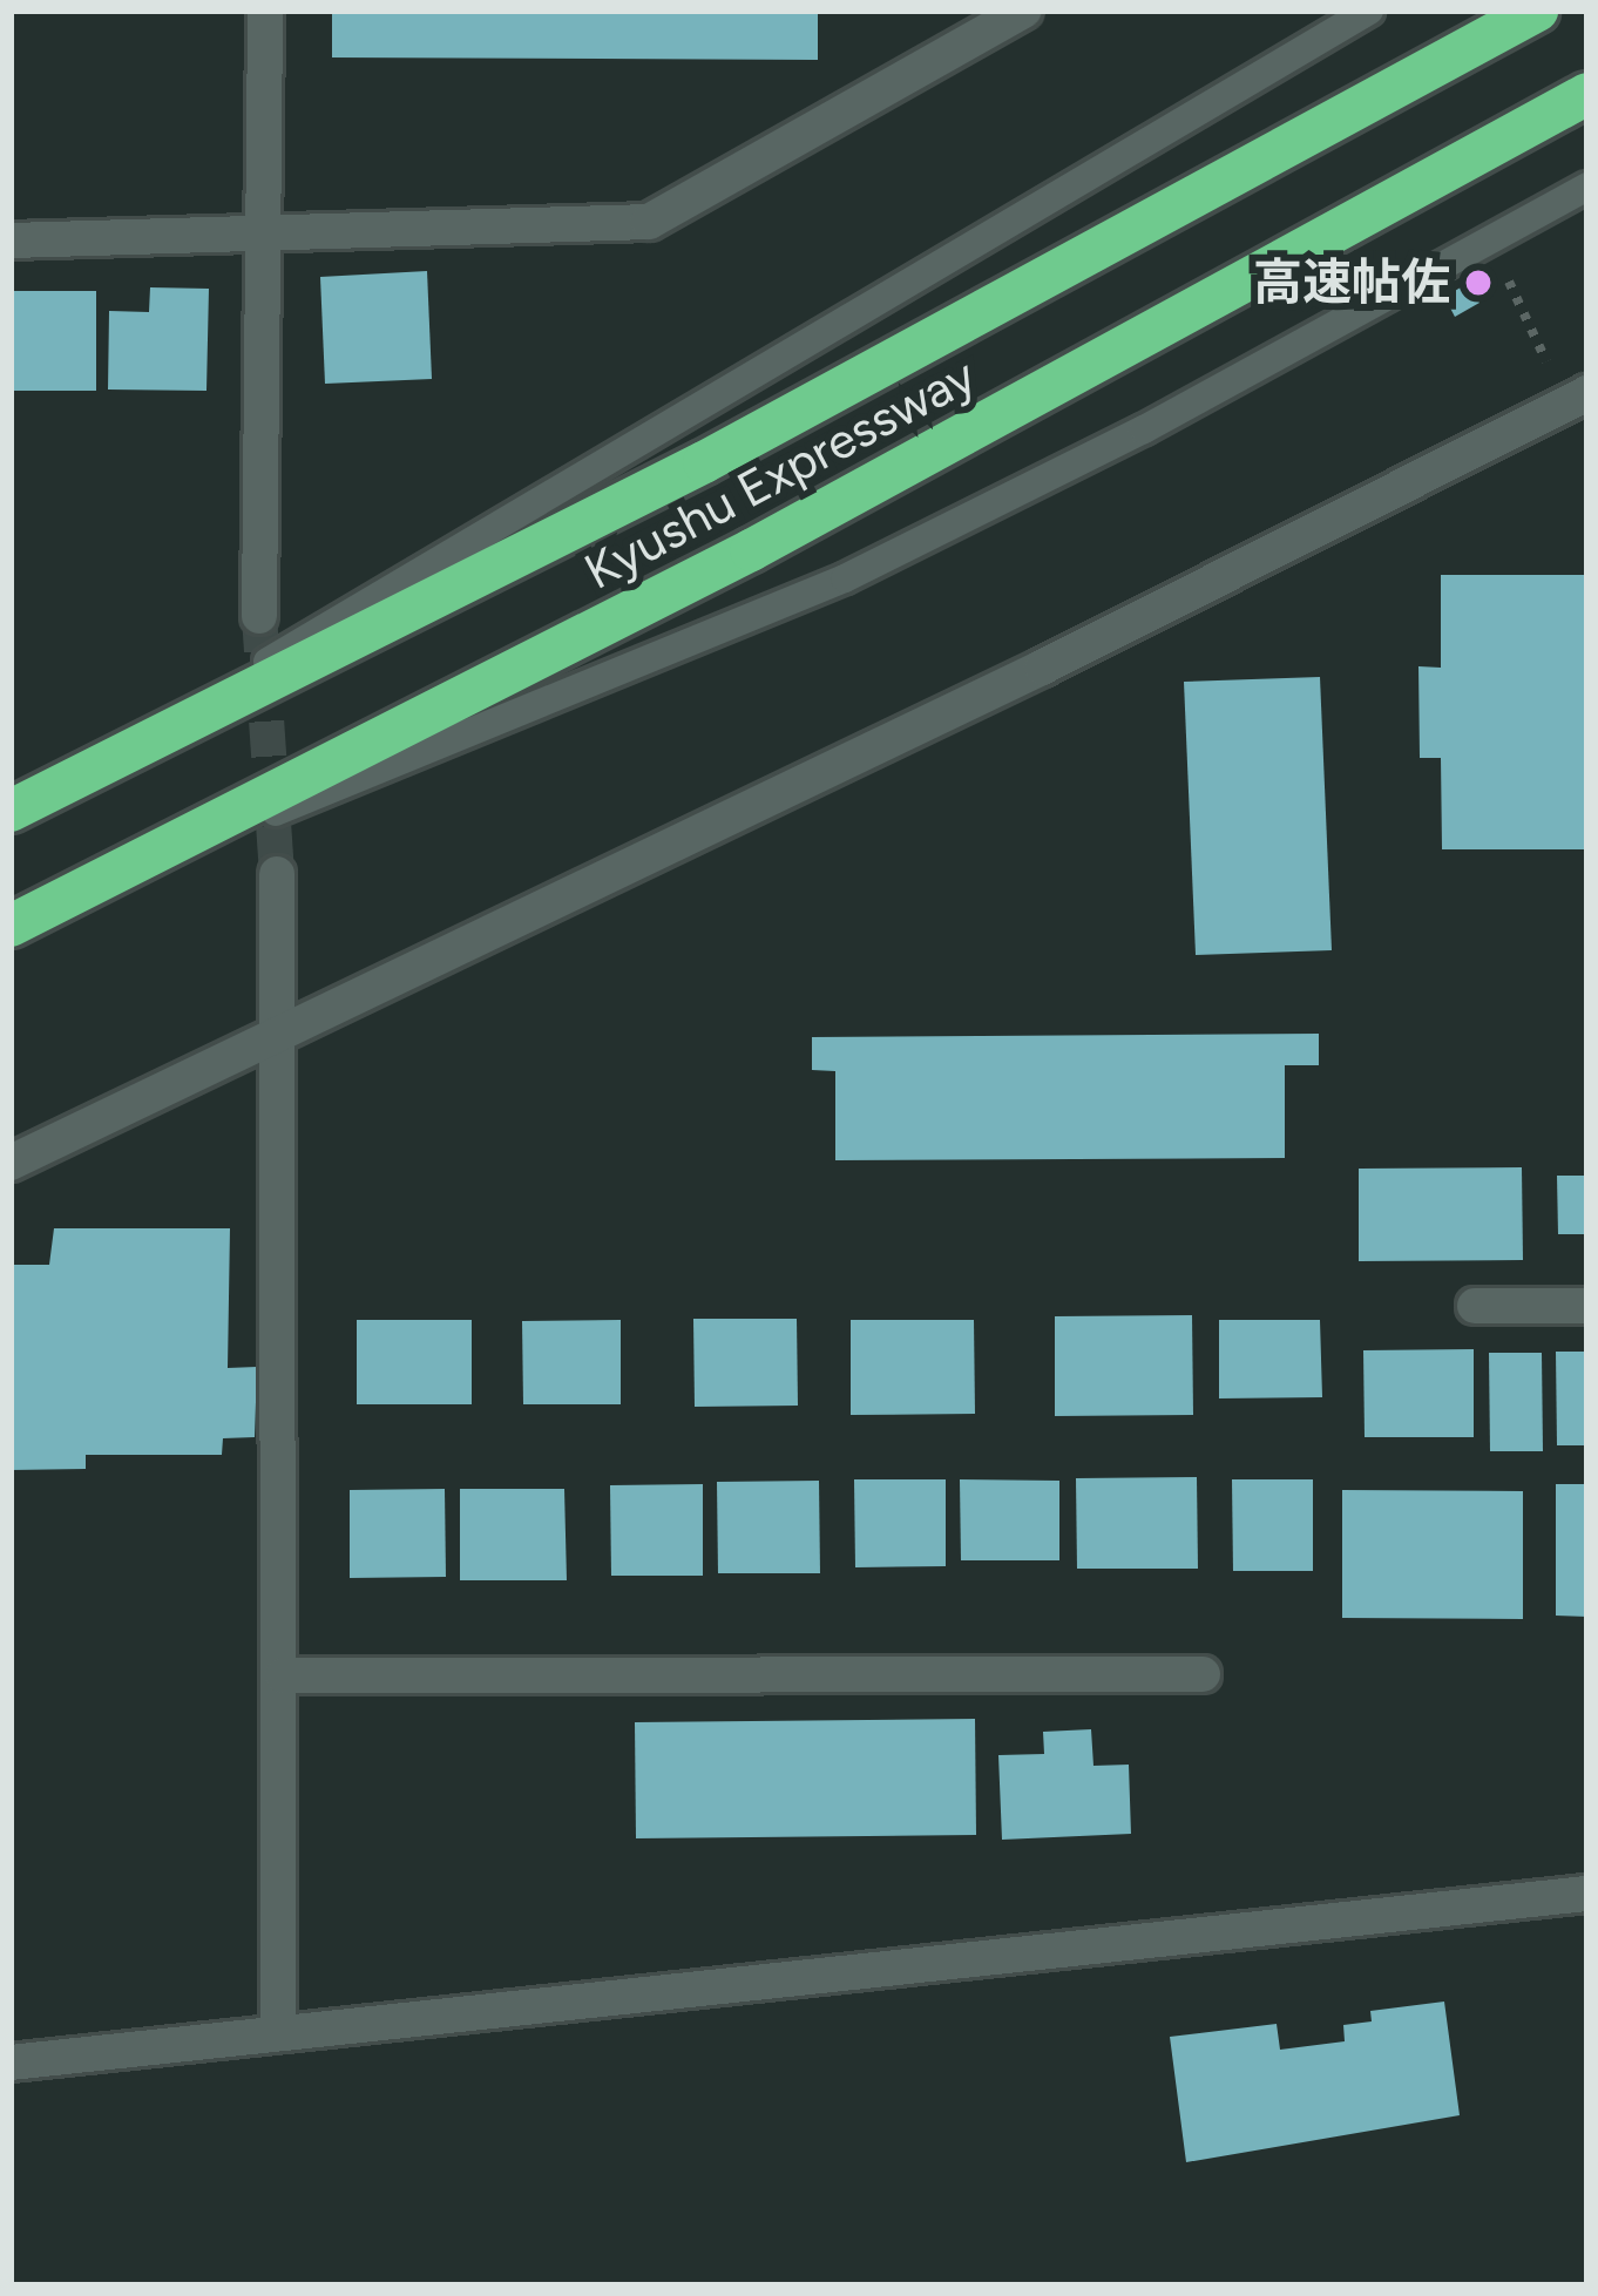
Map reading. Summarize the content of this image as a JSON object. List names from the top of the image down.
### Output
{
  "streets": {
    "highway": ["Kyushu Expressway"]
  },
  "places": ["高速帖佐"]
}
